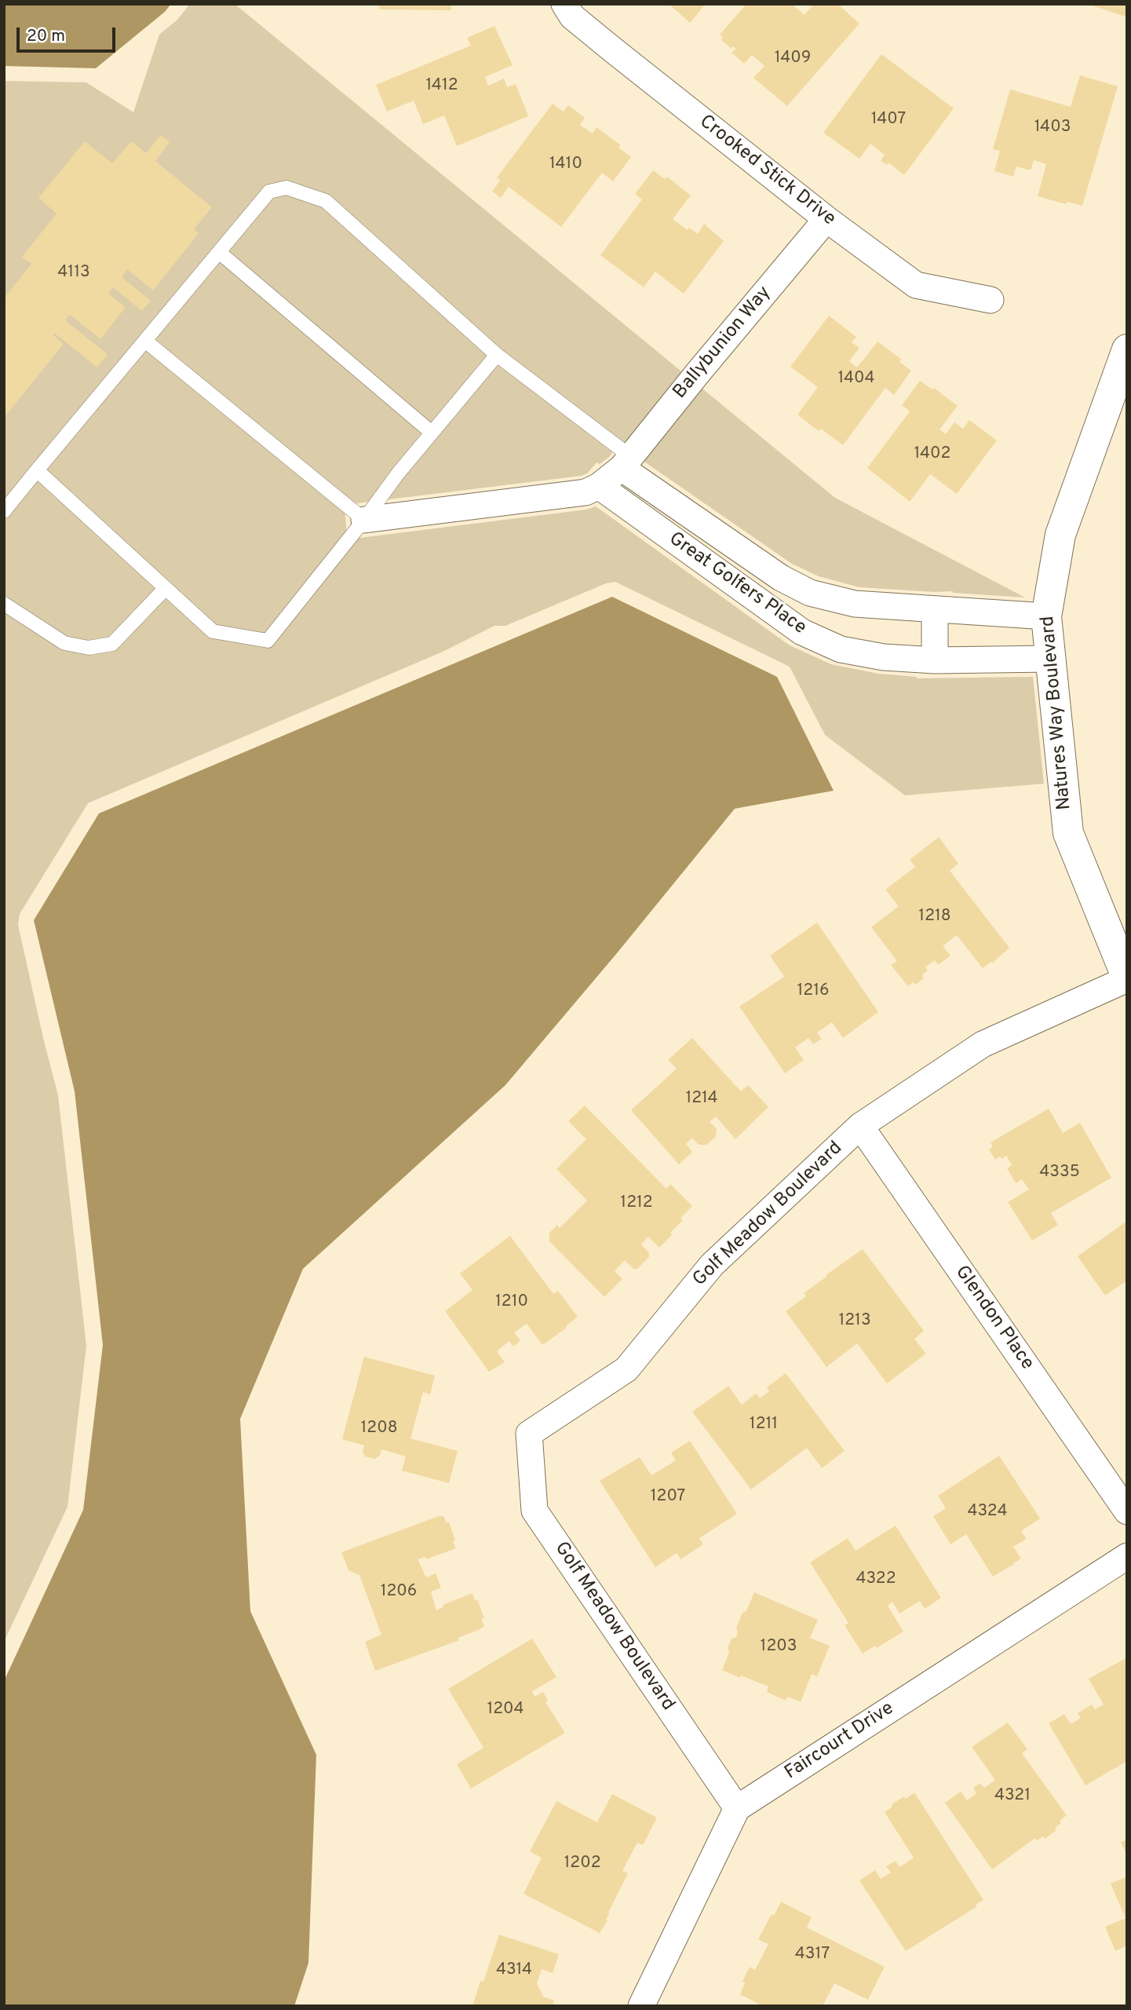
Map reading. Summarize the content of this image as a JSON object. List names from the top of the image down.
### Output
{
  "streets": {
    "street": [
      "Crooked Stick Drive",
      "Ballybunion Way",
      "Great Golfers Place",
      "Natures Way Boulevard",
      "Golf Meadow Boulevard",
      "Glendon Place",
      "Faircourt Drive"
    ]
  },
  "crossings": [
    ["Crooked Stick Drive", "Ballybunion Way"],
    ["Ballybunion Way", "Great Golfers Place"],
    ["Great Golfers Place", "Natures Way Boulevard"],
    ["Natures Way Boulevard", "Golf Meadow Boulevard"],
    ["Golf Meadow Boulevard", "Glendon Place"],
    ["Golf Meadow Boulevard", "Faircourt Drive"]
  ],
  "house_numbers": [
    "1409",
    "1412",
    "1407",
    "1403",
    "1410",
    "4113",
    "1404",
    "1402",
    "1218",
    "1216",
    "1214",
    "4335",
    "1212",
    "1210",
    "1213",
    "1211",
    "1208",
    "1207",
    "4324",
    "4322",
    "1206",
    "1203",
    "1204",
    "4321",
    "1202",
    "4317",
    "4314"
  ],
  "scale_bar": "20 m"
}
